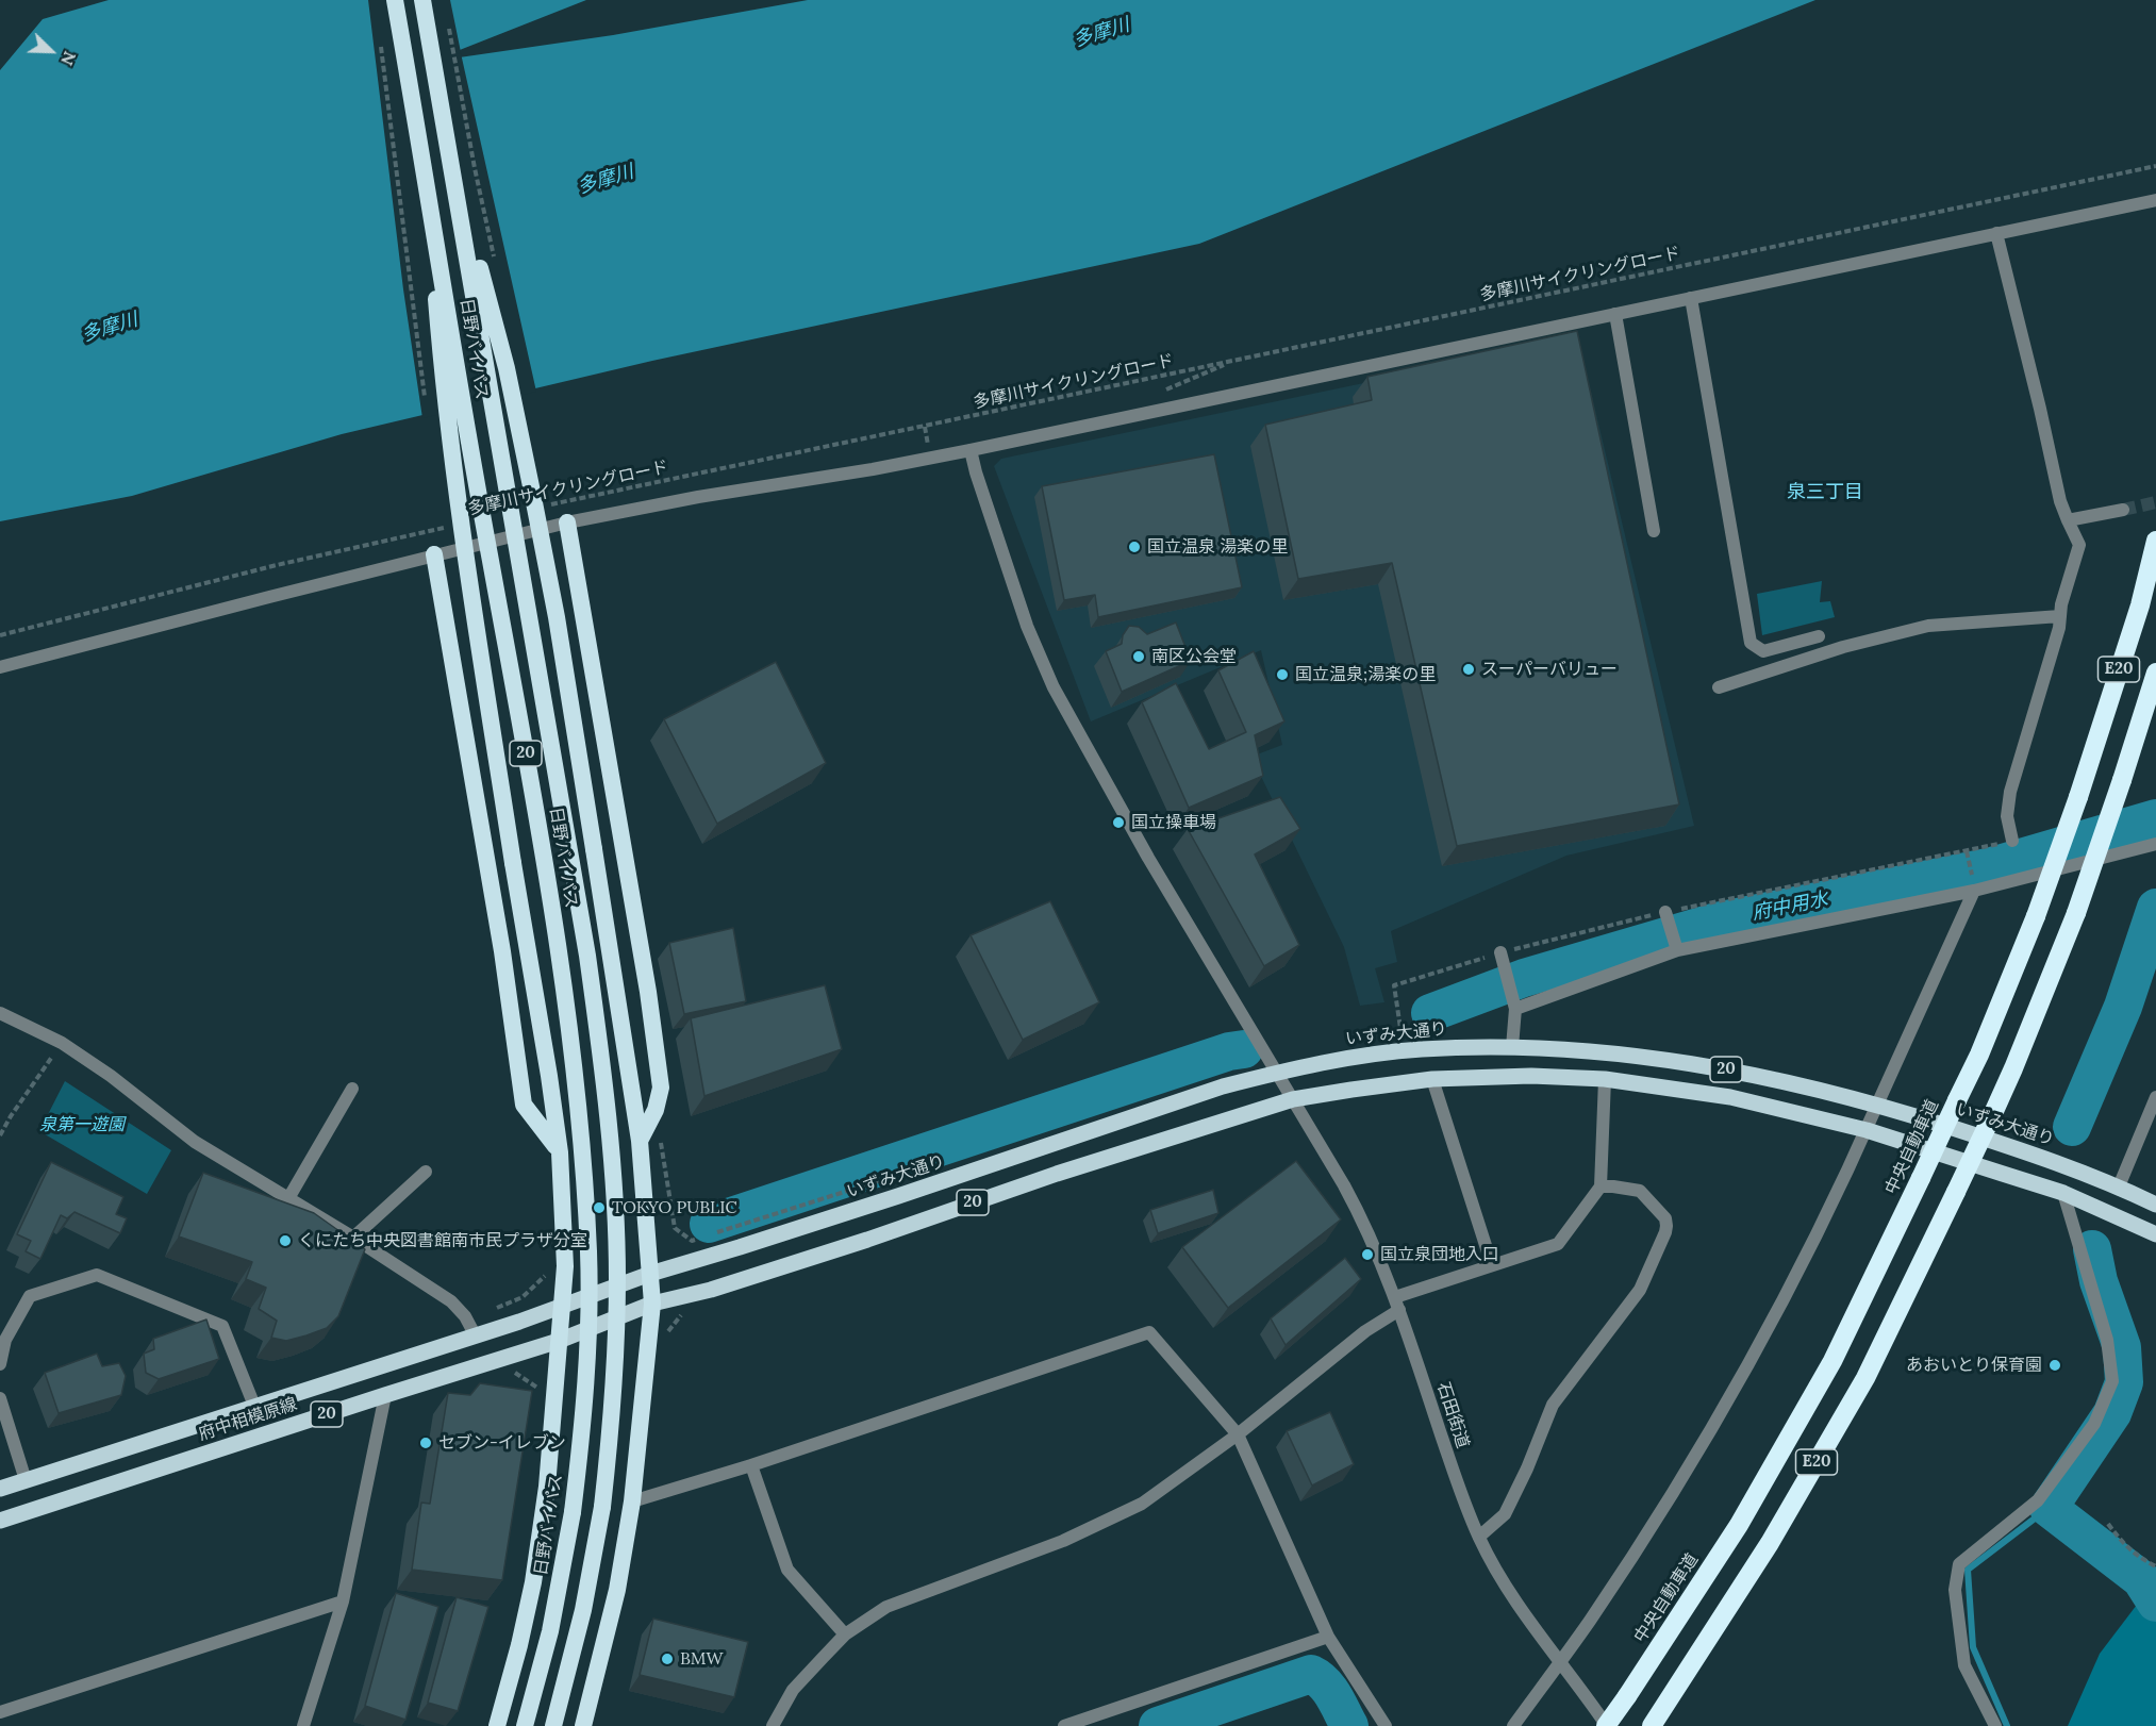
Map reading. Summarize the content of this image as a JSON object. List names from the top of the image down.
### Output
{
  "streets": {
    "highway": [
      "日野バイパス",
      "E20",
      "20",
      "中央自動車道"
    ],
    "main road": ["いずみ大通り", "府中相模原線"],
    "street": ["石田街道"],
    "path": ["多摩川サイクリングロード"]
  },
  "crossings": [
    ["20", "石田街道"],
    ["20", "府中相模原線"],
    ["いずみ大通り", "石田街道"],
    ["いずみ大通り", "府中相模原線"],
    ["中央自動車道", "石田街道"]
  ],
  "districts": ["泉三丁目"],
  "water": ["多摩川", "府中用水"],
  "parks": ["泉第一遊園"],
  "places": [
    "国立温泉 湯楽の里",
    "南区公会堂",
    "スーパーバリュー",
    "国立温泉;湯楽の里",
    "国立操車場",
    "TOKYO PUBLIC",
    "くにたち中央図書館南市民プラザ分室",
    "国立泉団地入口",
    "あおいとり保育園",
    "セブン-イレブン",
    "BMW"
  ],
  "north": "bottom right"
}
